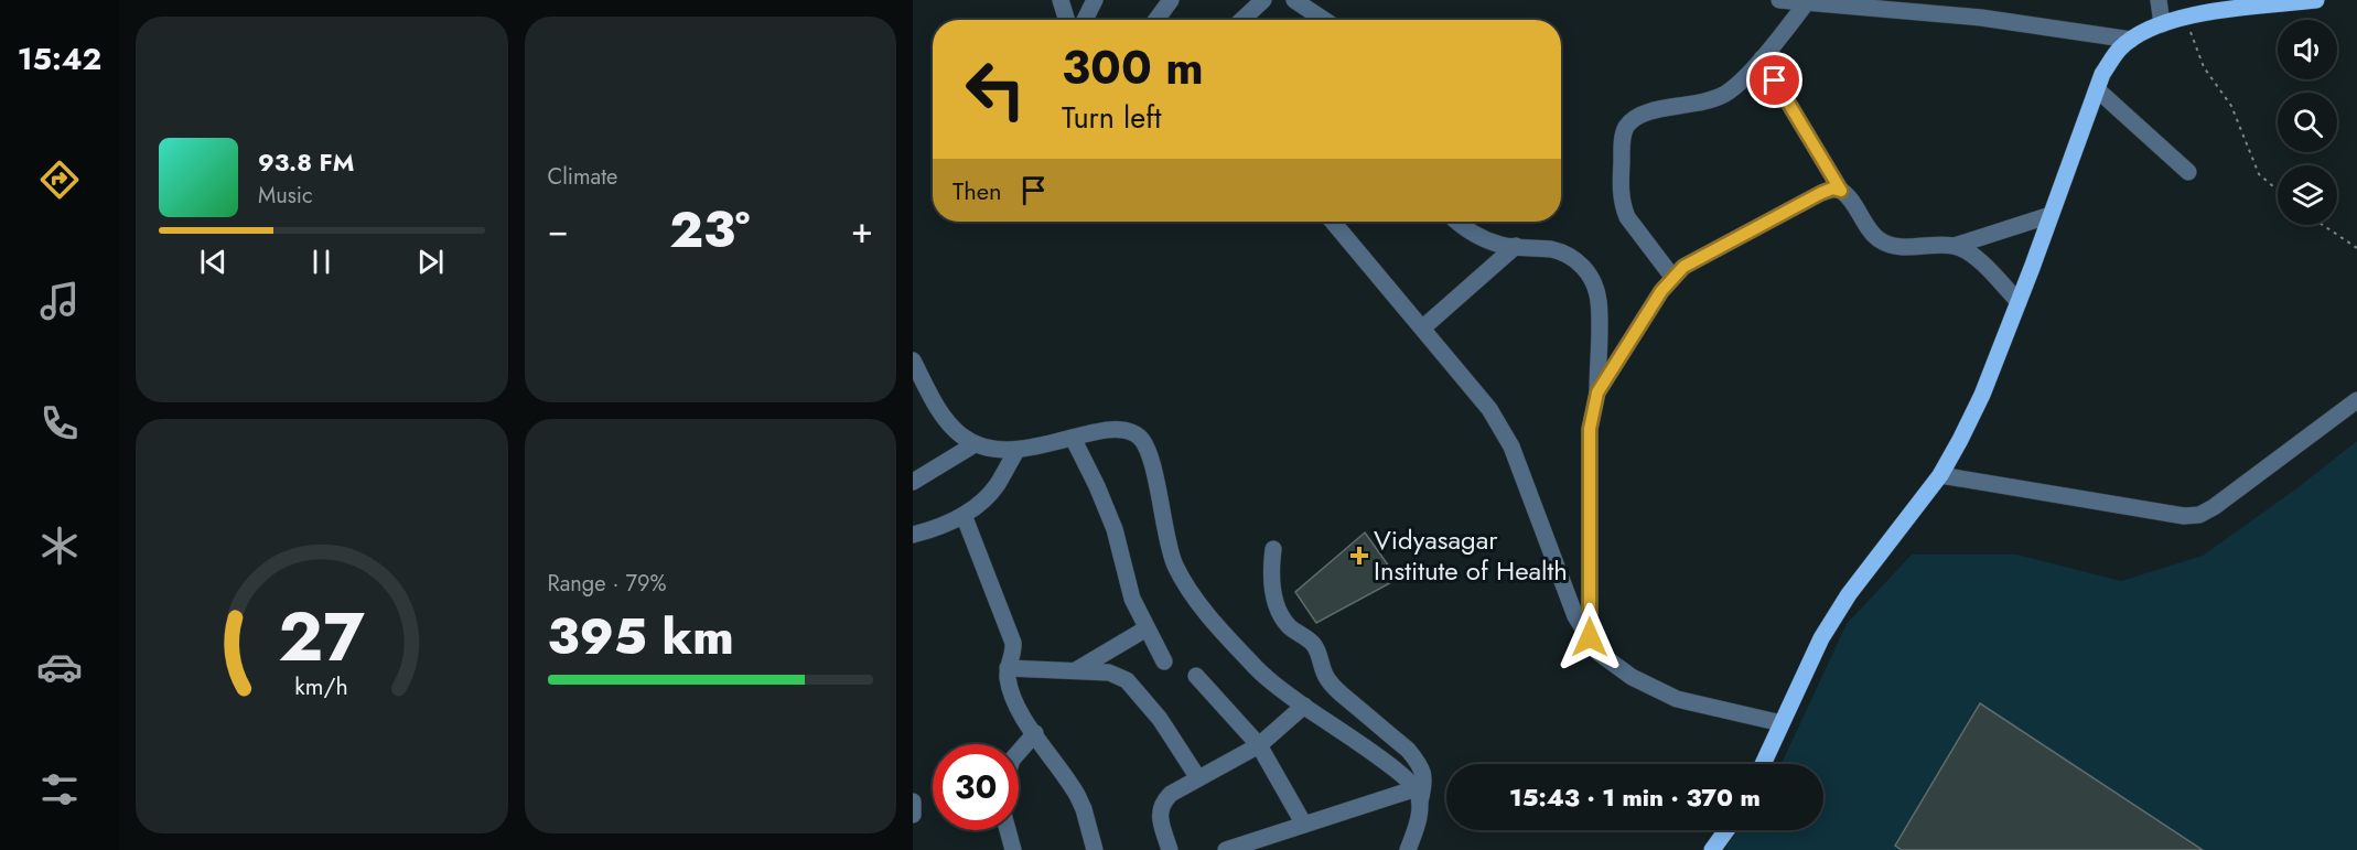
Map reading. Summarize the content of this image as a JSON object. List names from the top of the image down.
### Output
{
  "places": {
    "health": ["Vidyasagar Institute of Health"]
  },
  "page": {
    "tabs": "15:42",
    "tile": [
      "Climate",
      ["Range · 79%", "395 km"]
    ],
    "turn": ["300 m", "Turn left"],
    "song": ["93.8 FM", "Music"],
    "then": "Then",
    "heat": ["−", "23°", "+"],
    "limit": "30",
    "trip": "15:43 · 1 min · 370 m",
    "gauge": ["27", "km/h"]
  }
}
